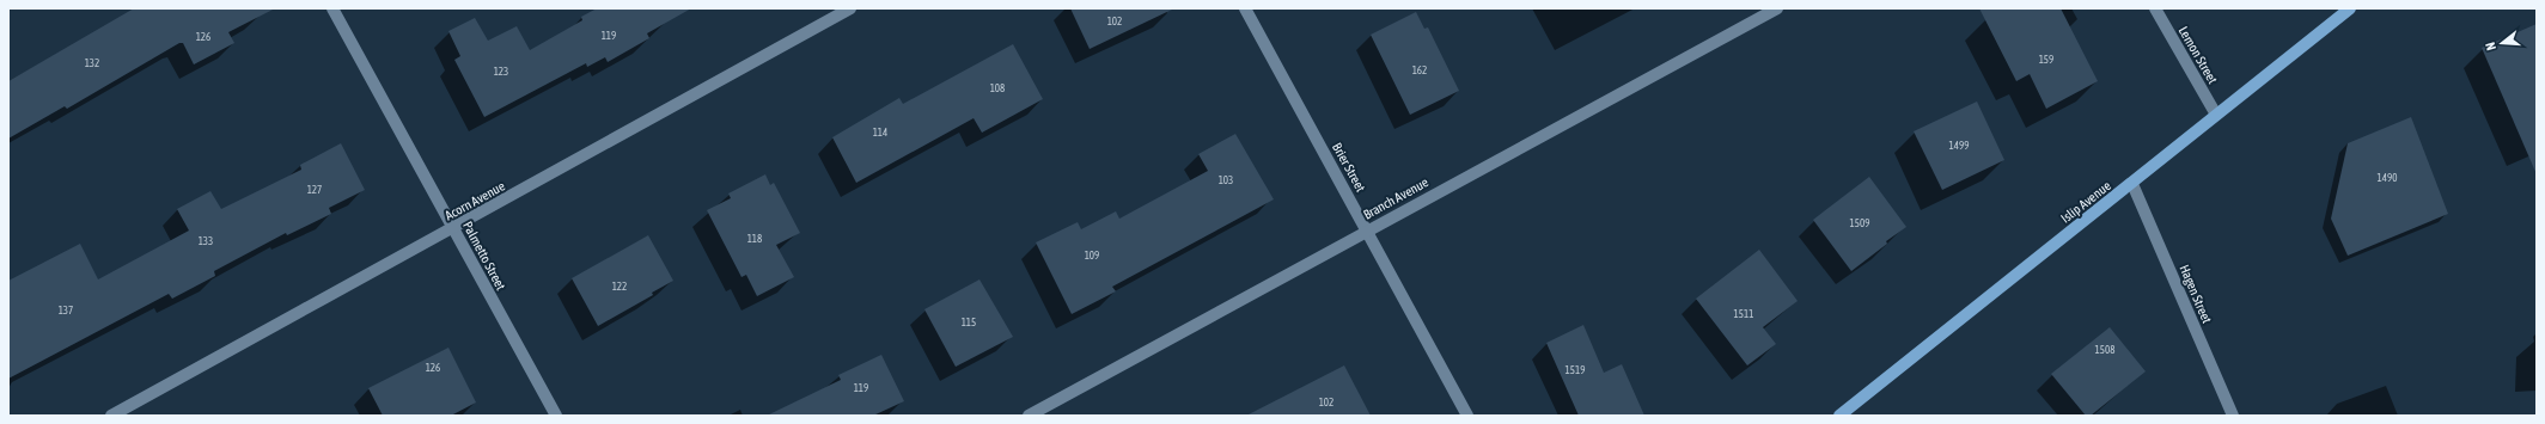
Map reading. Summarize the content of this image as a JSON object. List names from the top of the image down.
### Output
{
  "streets": {
    "main road": ["Islip Avenue"],
    "street": [
      "Lemon Street",
      "Brier Street",
      "Branch Avenue",
      "Acorn Avenue",
      "Palmetto Street",
      "Hagen Street"
    ]
  },
  "crossings": [
    ["Lemon Street", "Islip Avenue"],
    ["Brier Street", "Branch Avenue"],
    ["Acorn Avenue", "Palmetto Street"],
    ["Islip Avenue", "Hagen Street"]
  ],
  "house_numbers": [
    "102",
    "119",
    "126",
    "159",
    "132",
    "162",
    "123",
    "108",
    "114",
    "1499",
    "1490",
    "103",
    "127",
    "1509",
    "118",
    "133",
    "109",
    "122",
    "137",
    "1511",
    "115",
    "1508",
    "126",
    "1519",
    "119",
    "102"
  ],
  "north": "left"
}
